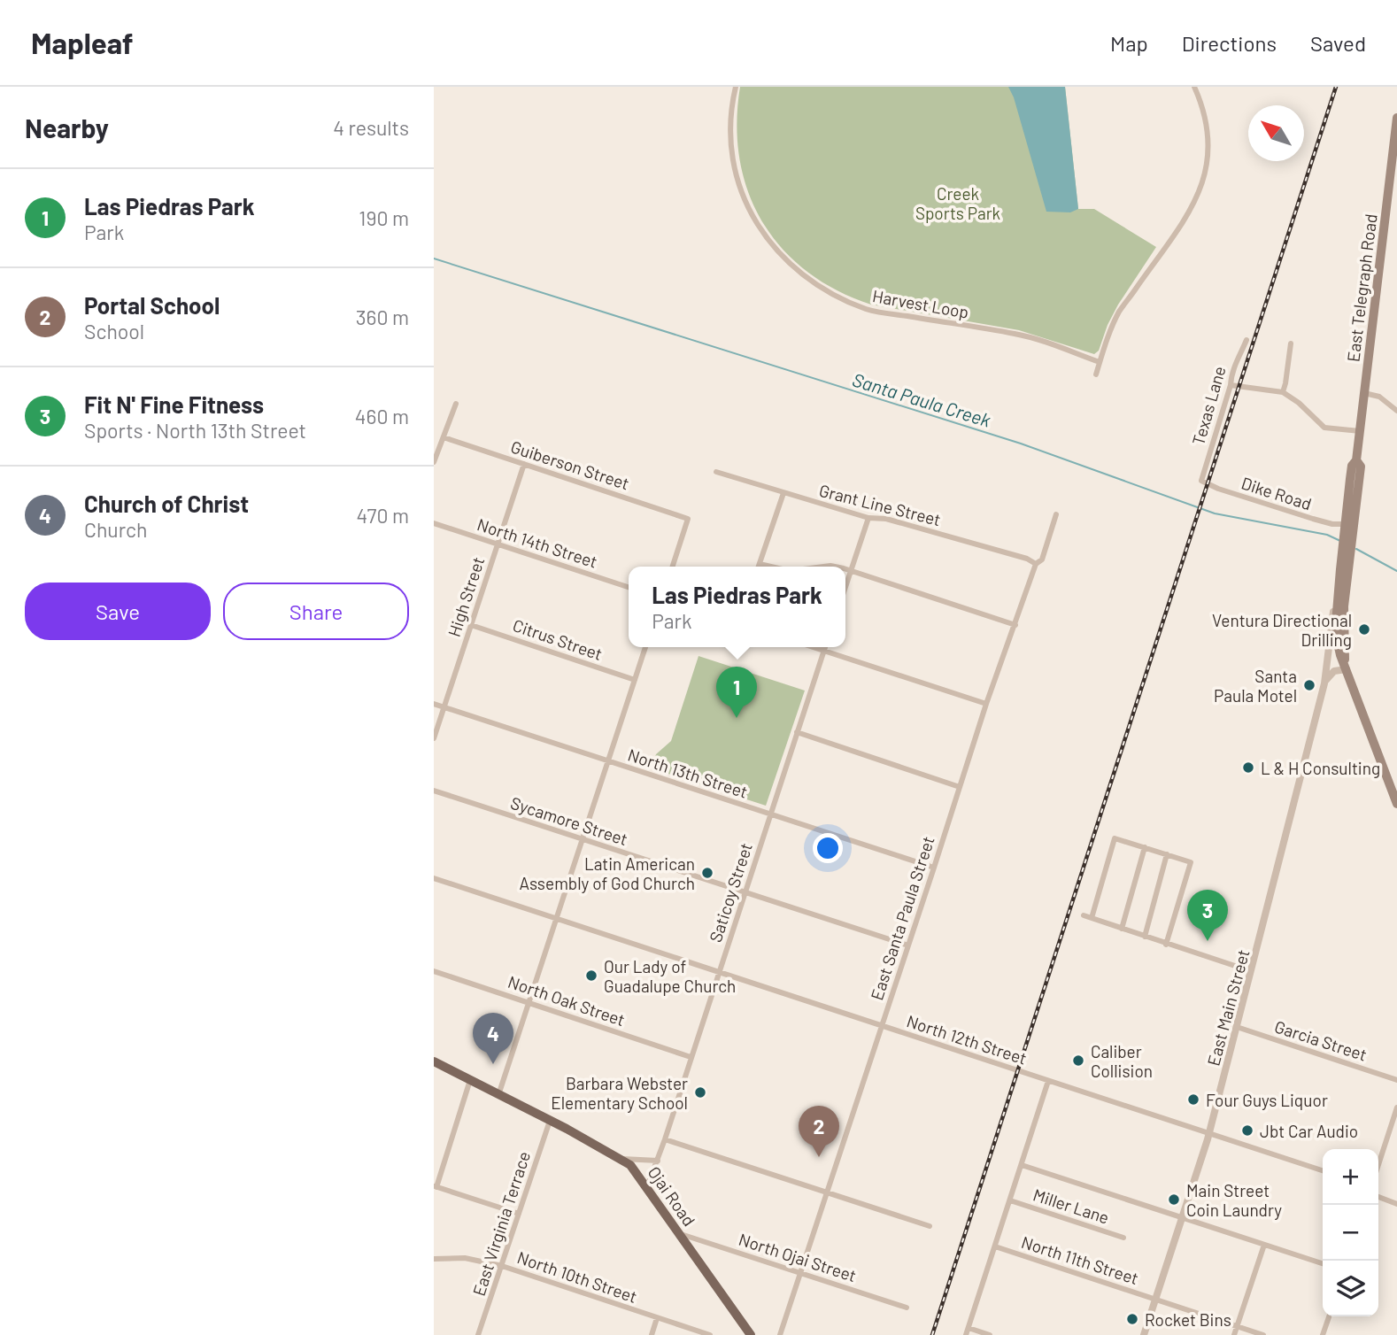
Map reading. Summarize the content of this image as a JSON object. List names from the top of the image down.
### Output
{
  "streets": {
    "main road": ["East Telegraph Road", "Ojai Road"],
    "street": [
      "Harvest Loop",
      "Texas Lane",
      "Guiberson Street",
      "Dike Road",
      "Grant Line Street",
      "North 14th Street",
      "High Street",
      "Citrus Street",
      "North 13th Street",
      "Sycamore Street",
      "Saticoy Street",
      "East Santa Paula Street",
      "North Oak Street",
      "East Main Street",
      "North 12th Street",
      "Garcia Street",
      "Miller Lane",
      "East Virginia Terrace",
      "North Ojai Street",
      "North 11th Street",
      "North 10th Street"
    ]
  },
  "crossings": [
    ["East Telegraph Road", "Dike Road"],
    ["East Telegraph Road", "East Main Street"],
    ["Texas Lane", "Dike Road"],
    ["Guiberson Street", "High Street"],
    ["Grant Line Street", "East Santa Paula Street"],
    ["North 14th Street", "High Street"],
    ["High Street", "Citrus Street"],
    ["High Street", "North 13th Street"],
    ["North 13th Street", "Saticoy Street"],
    ["North 13th Street", "East Santa Paula Street"],
    ["Sycamore Street", "Saticoy Street"],
    ["Sycamore Street", "East Santa Paula Street"],
    ["Saticoy Street", "North Oak Street"],
    ["Saticoy Street", "North 12th Street"],
    ["Saticoy Street", "Ojai Road"],
    ["East Santa Paula Street", "North 12th Street"],
    ["East Santa Paula Street", "North Ojai Street"],
    ["East Main Street", "North 12th Street"],
    ["East Main Street", "Garcia Street"],
    ["East Main Street", "North 11th Street"],
    ["Ojai Road", "East Virginia Terrace"],
    ["Ojai Road", "North Ojai Street"],
    ["East Virginia Terrace", "North 10th Street"]
  ],
  "water": ["Santa Paula Creek"],
  "parks": ["Creek Sports Park"],
  "places": [
    "Ventura Directional Drilling",
    "Santa Paula Motel",
    "L & H Consulting",
    "Latin American Assembly of God Church",
    "Our Lady of Guadalupe Church",
    "Caliber Collision",
    "Barbara Webster Elementary School",
    "Four Guys Liquor",
    "Jbt Car Audio",
    "Main Street Coin Laundry",
    "Rocket Bins"
  ],
  "north": "top left",
  "page": {
    "header": "Mapleaf",
    "nav": ["Map", "Directions", "Saved"],
    "heading": ["Nearby", "4 results"],
    "list": [
      {
        "mark": "1",
        "name": "Las Piedras Park",
        "note": "Park",
        "value": "190 m"
      },
      {
        "mark": "2",
        "name": "Portal School",
        "note": "School",
        "value": "360 m"
      },
      {
        "mark": "3",
        "name": "Fit N' Fine Fitness",
        "note": "Sports · North 13th Street",
        "value": "460 m"
      },
      {
        "mark": "4",
        "name": "Church of Christ",
        "note": "Church",
        "value": "470 m"
      }
    ],
    "buttons": ["Save", "Share"],
    "popup": ["Las Piedras Park", "Park"],
    "pins": [
      "1",
      "3",
      "4",
      "2"
    ],
    "map_buttons": ["+", "−"]
  }
}
